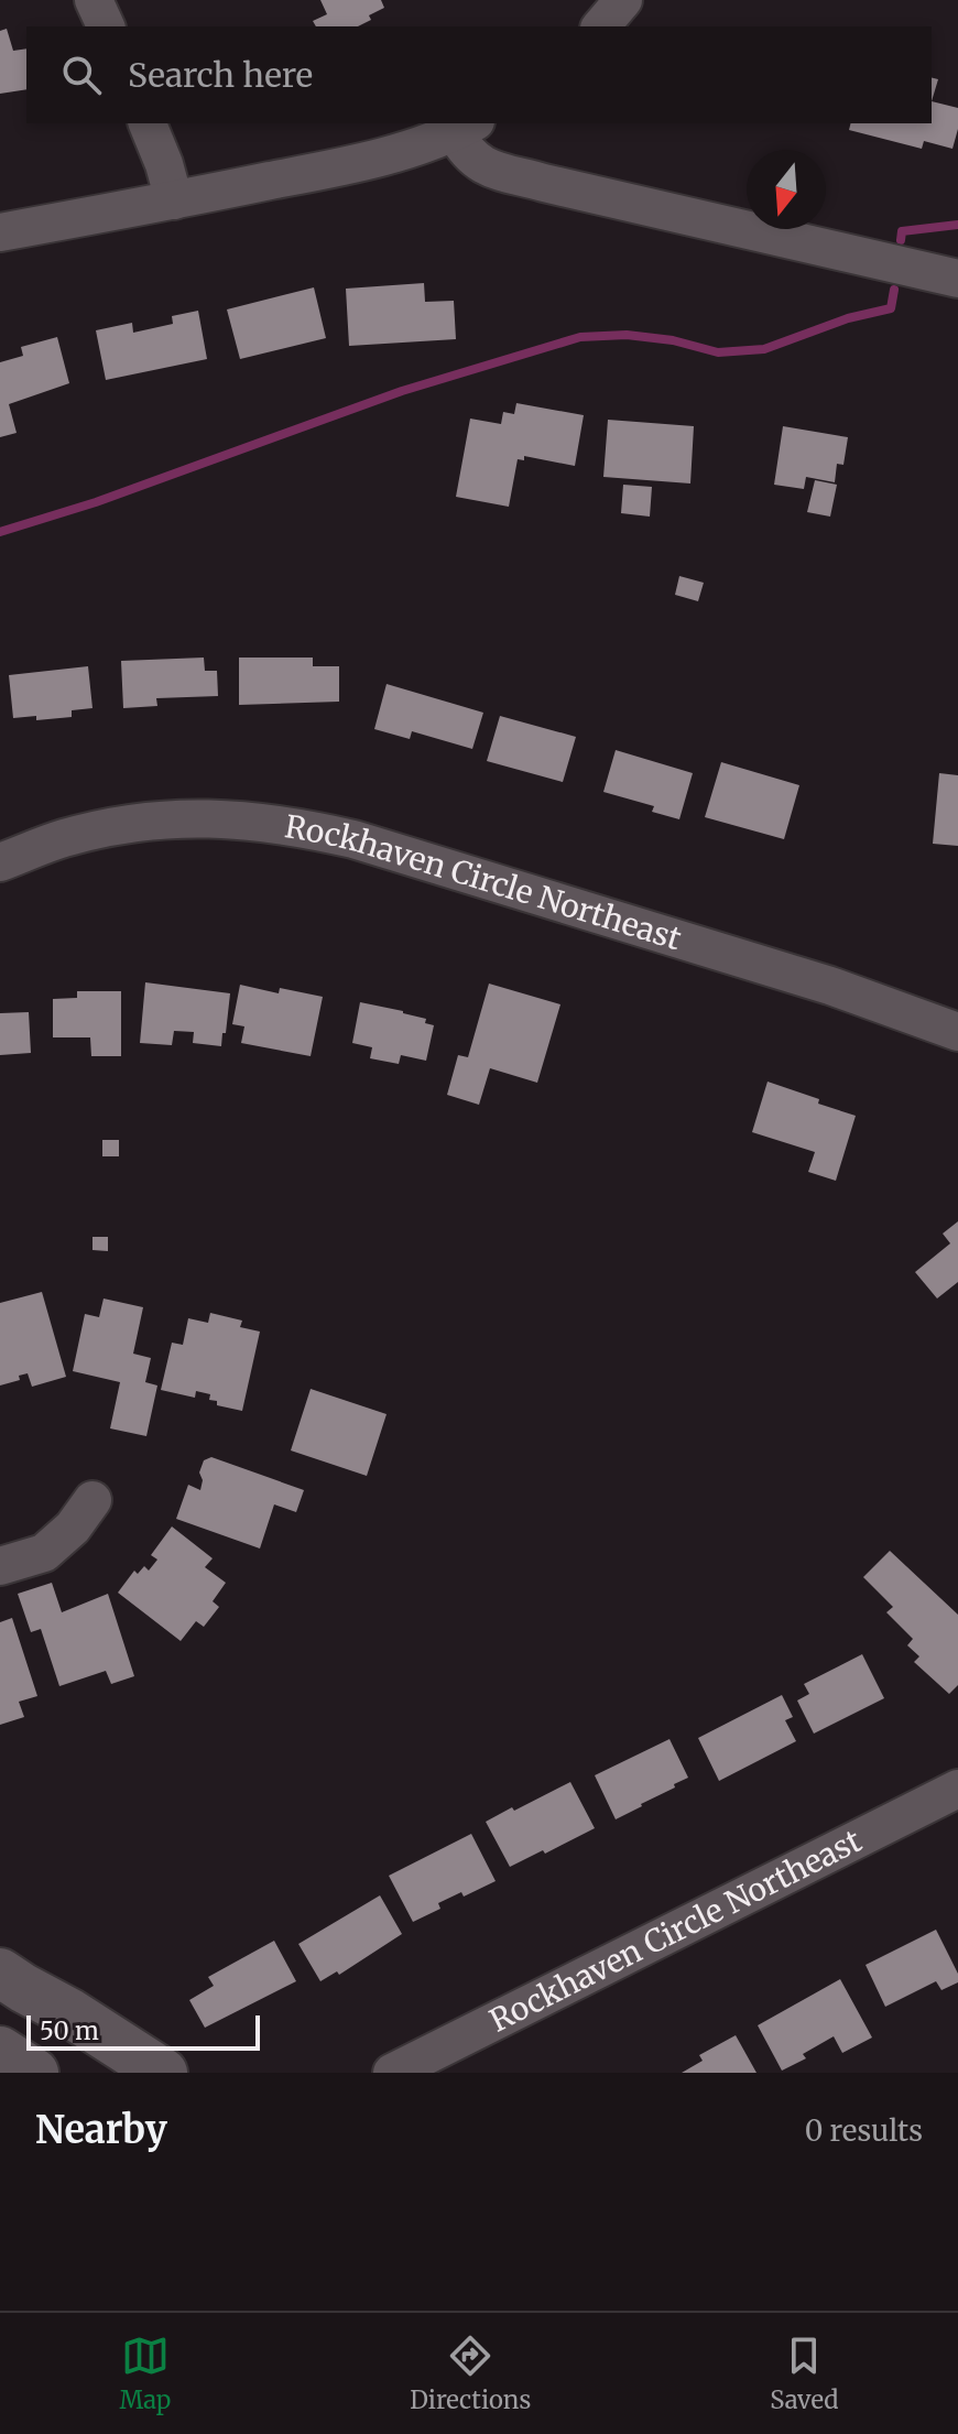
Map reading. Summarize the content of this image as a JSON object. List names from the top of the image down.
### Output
{
  "streets": {
    "street": ["Rockhaven Circle Northeast"]
  },
  "scale_bar": "50 m",
  "north": "bottom",
  "page": {
    "search": "Search here",
    "scale": "50 m",
    "heading": ["Nearby", "0 results"],
    "nav": ["Map", "Directions", "Saved"]
  }
}
